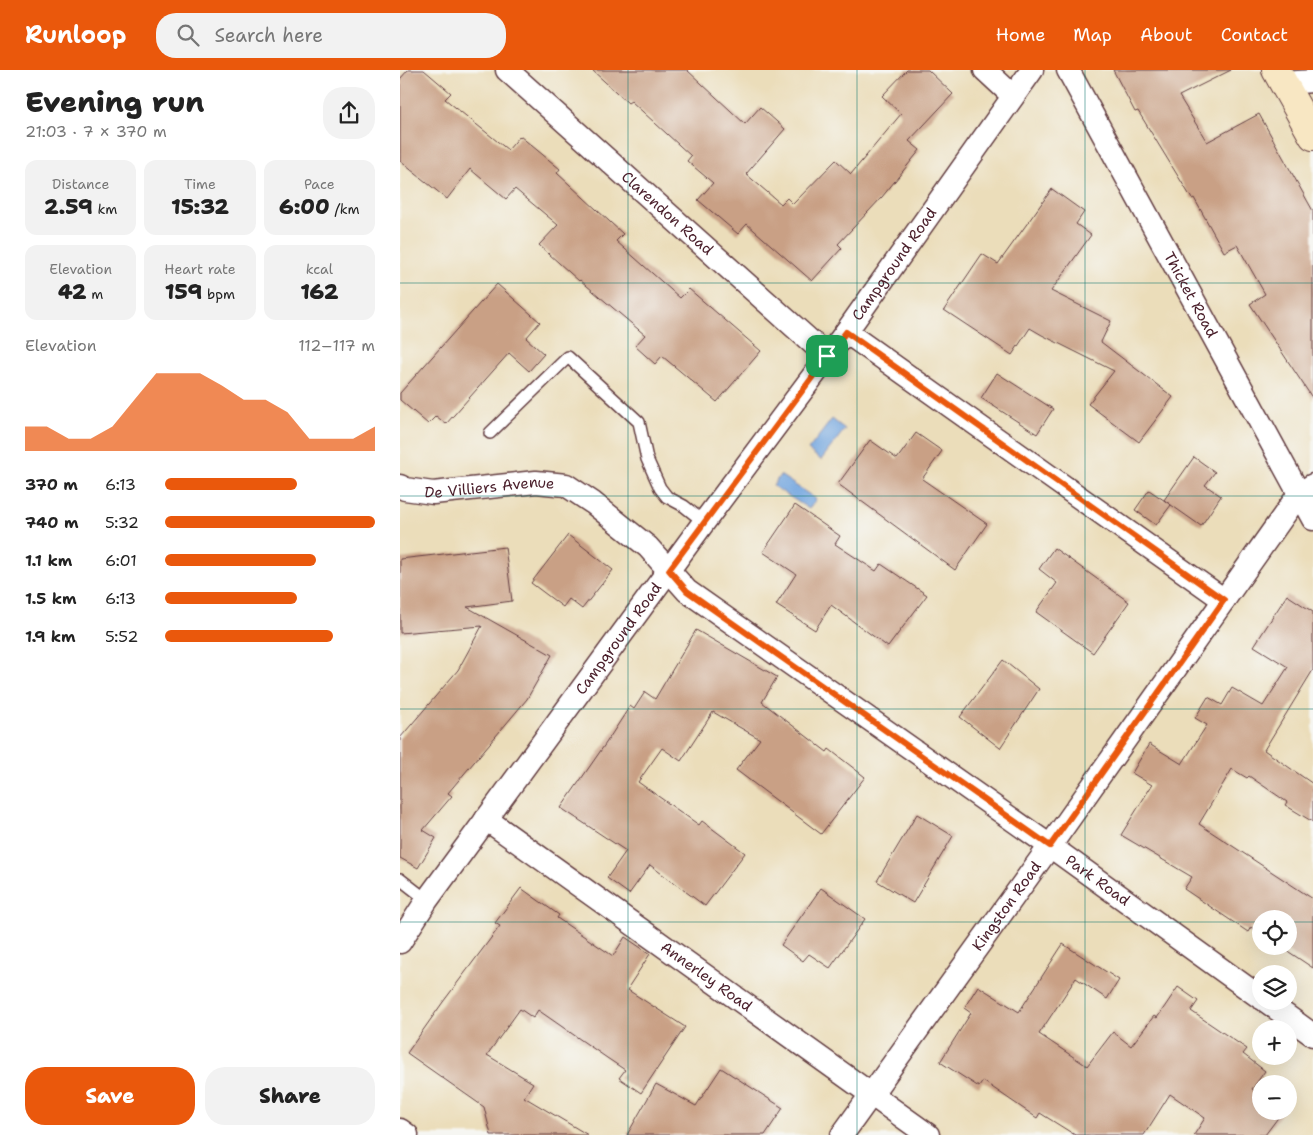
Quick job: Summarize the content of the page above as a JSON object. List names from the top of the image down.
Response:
{
  "streets": {
    "street": [
      "Clarendon Road",
      "Campground Road",
      "Thicket Road",
      "De Villiers Avenue",
      "Park Road",
      "Kingston Road",
      "Annerley Road"
    ]
  },
  "crossings": [
    ["Clarendon Road", "Campground Road"],
    ["Campground Road", "De Villiers Avenue"],
    ["Campground Road", "Park Road"],
    ["Campground Road", "Annerley Road"],
    ["Thicket Road", "Kingston Road"],
    ["De Villiers Avenue", "Park Road"],
    ["Park Road", "Kingston Road"],
    ["Kingston Road", "Annerley Road"]
  ],
  "page": {
    "header": "Runloop",
    "search": "Search here",
    "nav": [
      "Home",
      "Map",
      "About",
      "Contact"
    ],
    "heading": ["Evening run", "21:03 · 7 × 370 m"],
    "stats": [
      ["Distance", "2.59 km"],
      ["Time", "15:32"],
      ["Pace", "6:00 /km"],
      ["Elevation", "42 m"],
      ["Heart rate", "159 bpm"],
      ["kcal", "162"]
    ],
    "chart": ["Elevation", "112–117 m"],
    "list": [
      {
        "name": "370 m",
        "note": "6:13"
      },
      {
        "name": "740 m",
        "note": "5:32"
      },
      {
        "name": "1.1 km",
        "note": "6:01"
      },
      {
        "name": "1.5 km",
        "note": "6:13"
      },
      {
        "name": "1.9 km",
        "note": "5:52"
      }
    ],
    "map_buttons": ["+", "−"],
    "buttons": ["Save", "Share"]
  }
}
